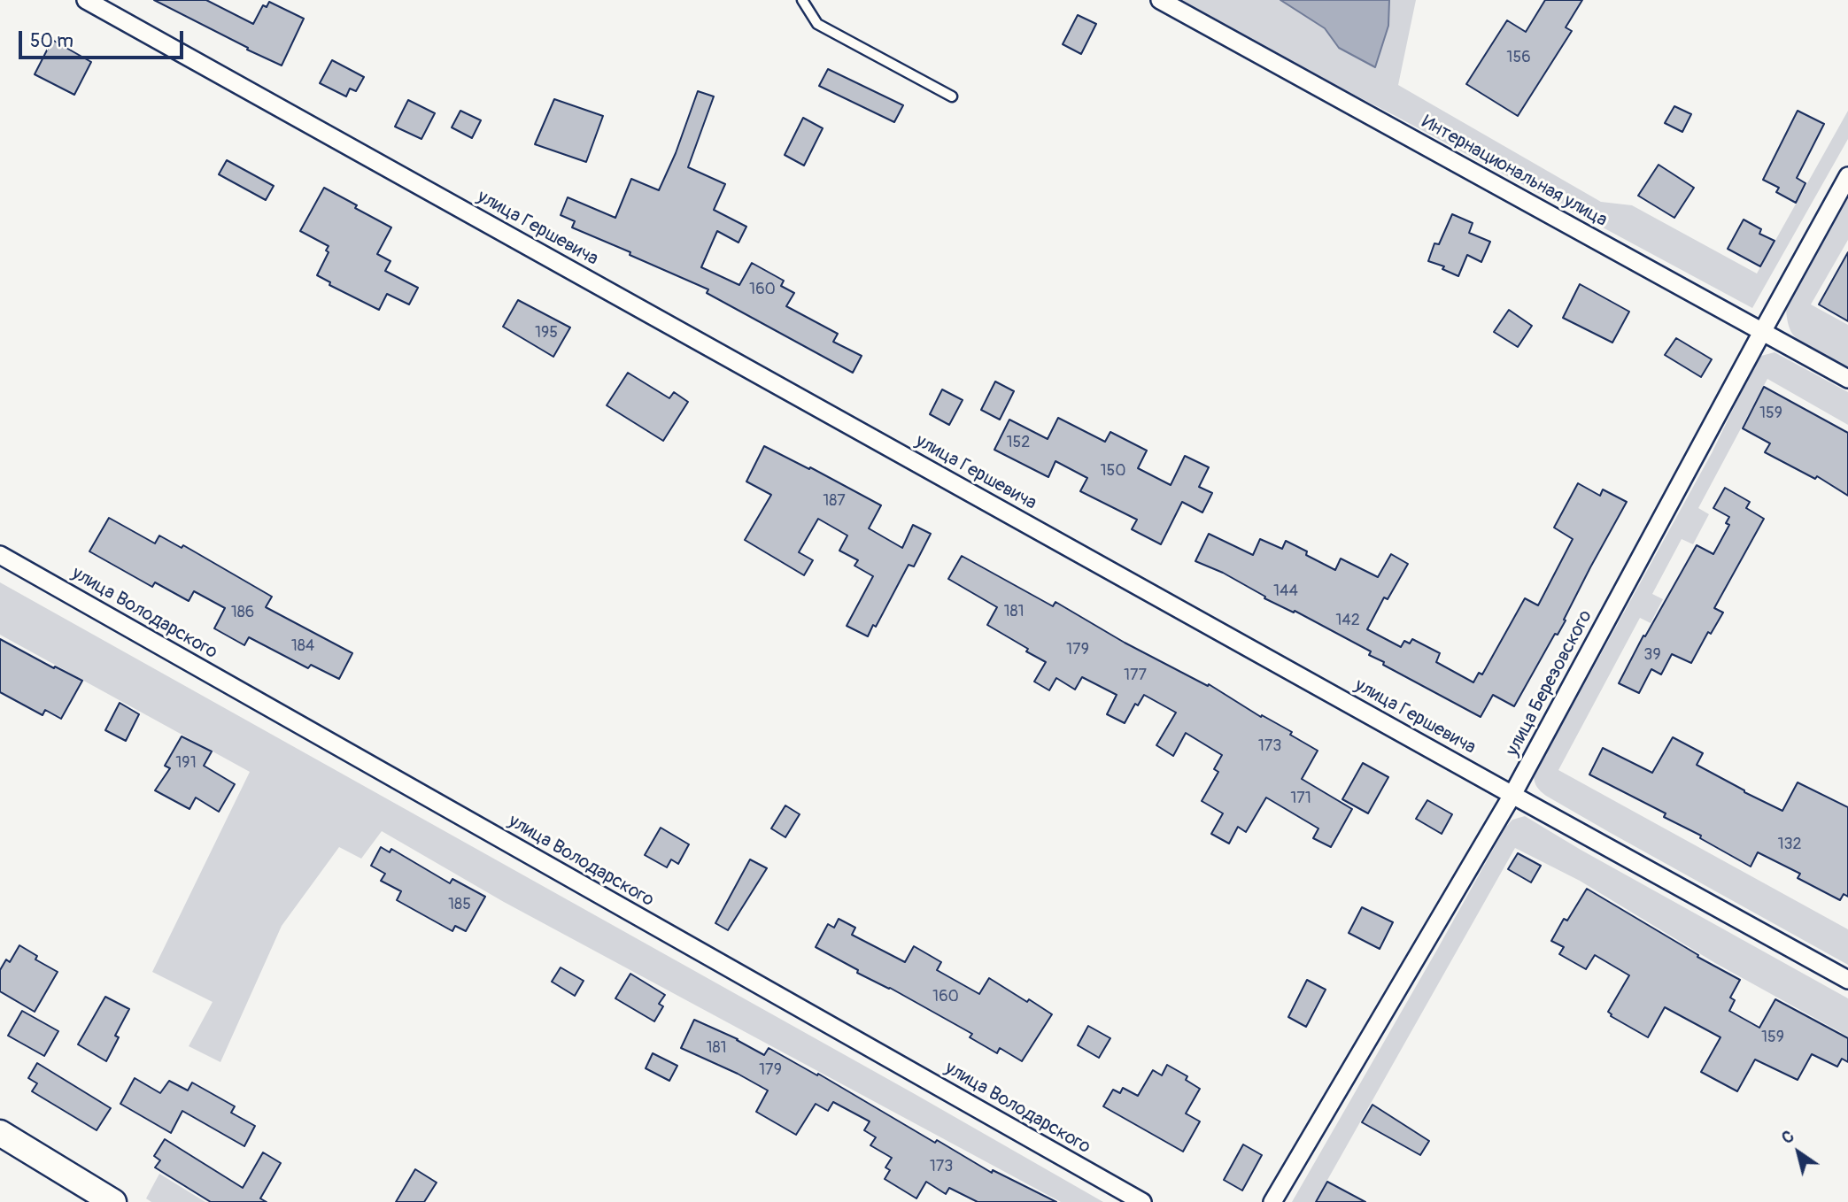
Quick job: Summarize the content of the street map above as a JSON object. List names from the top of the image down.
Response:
{
  "streets": {
    "street": [
      "Интернациональная улица",
      "улица Гершевича",
      "улица Володарского",
      "улица Березовского"
    ]
  },
  "crossings": [
    ["Интернациональная улица", "улица Березовского"],
    ["улица Гершевича", "улица Березовского"]
  ],
  "house_numbers": [
    "156",
    "160",
    "195",
    "159",
    "152",
    "150",
    "187",
    "144",
    "181",
    "186",
    "142",
    "184",
    "179",
    "39",
    "177",
    "173",
    "191",
    "171",
    "132",
    "185",
    "160",
    "159",
    "181",
    "179",
    "173"
  ],
  "scale_bar": "50 m",
  "north": "top left"
}
